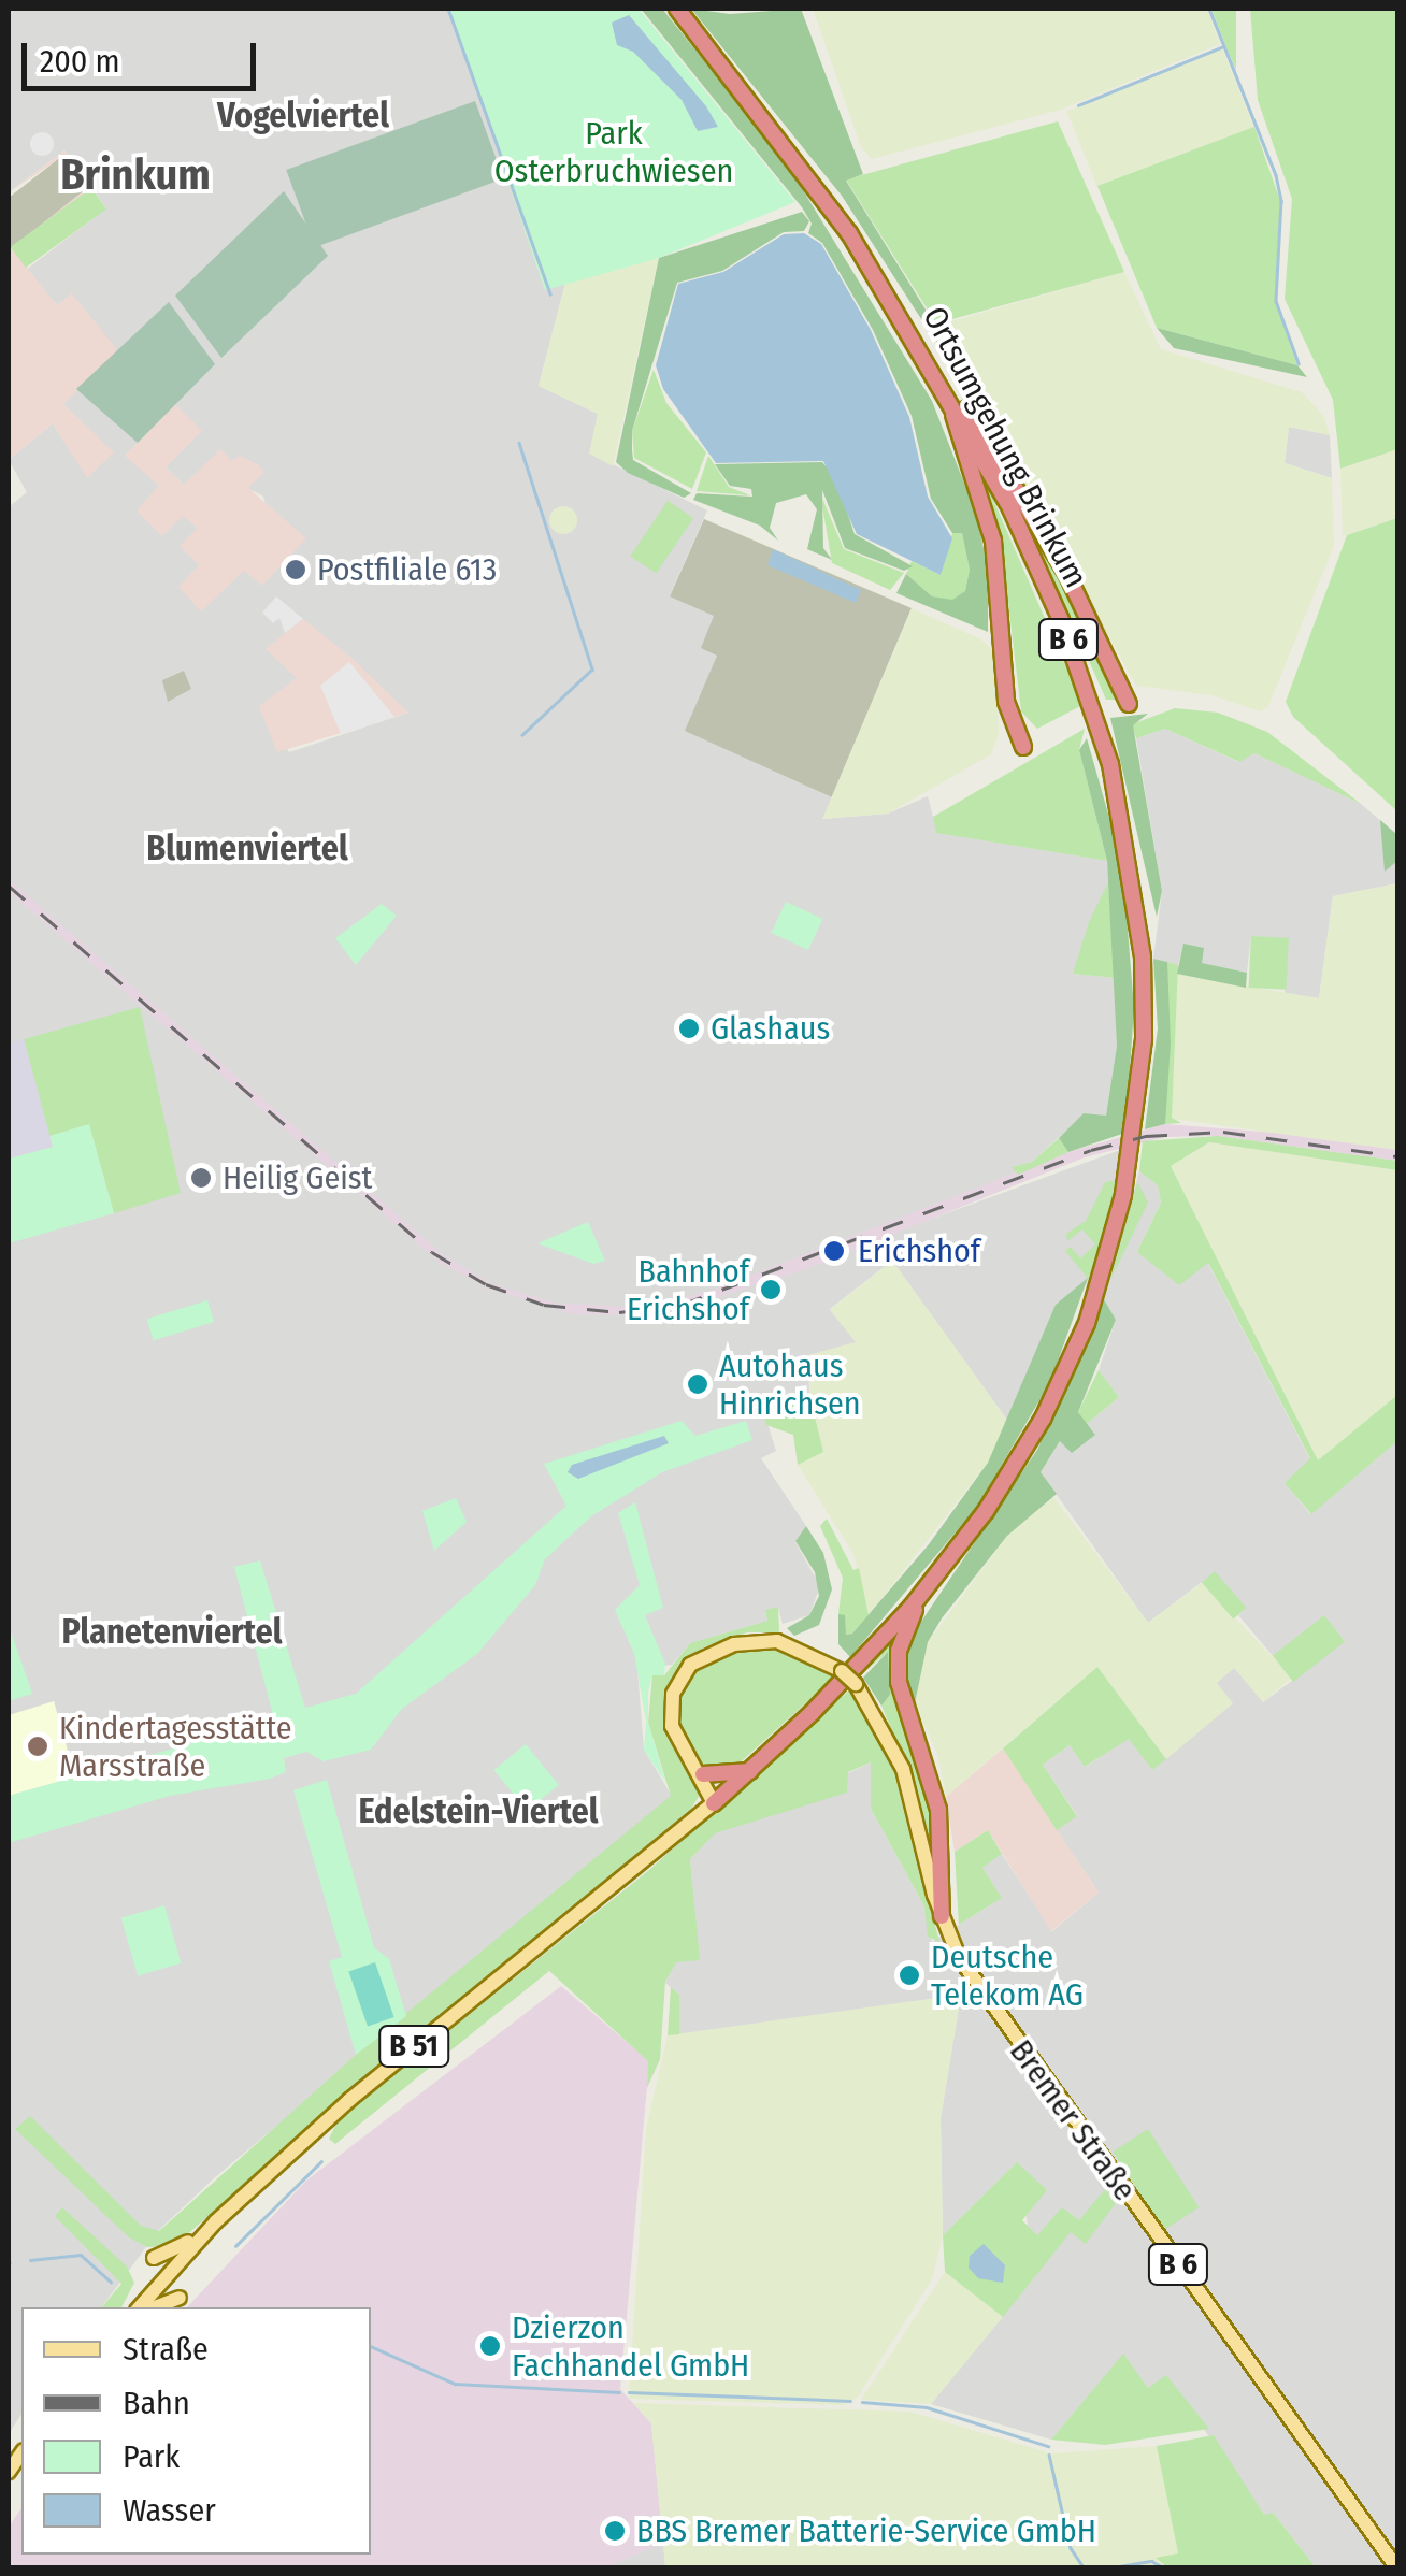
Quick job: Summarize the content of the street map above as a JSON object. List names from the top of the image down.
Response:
{
  "streets": {
    "highway": ["Ortsumgehung Brinkum", "B 6", "B 51"],
    "main road": ["Bremer Straße"]
  },
  "crossings": [
    ["Ortsumgehung Brinkum", "B 6"],
    ["Ortsumgehung Brinkum", "B 51"],
    ["B 6", "B 51"],
    ["B 6", "Bremer Straße"]
  ],
  "districts": [
    "Vogelviertel",
    "Brinkum",
    "Blumenviertel",
    "Planetenviertel",
    "Edelstein-Viertel"
  ],
  "parks": ["Park Osterbruchwiesen"],
  "places": [
    "Postfiliale 613",
    "Glashaus",
    "Heilig Geist",
    "Erichshof",
    "Bahnhof Erichshof",
    "Autohaus Hinrichsen",
    "Kindertagesstätte Marsstraße",
    "Deutsche Telekom AG",
    "Dzierzon Fachhandel GmbH",
    "BBS Bremer Batterie-Service GmbH"
  ],
  "legend": [
    "Straße",
    "Bahn",
    "Park",
    "Wasser"
  ],
  "scale_bar": "200 m"
}
